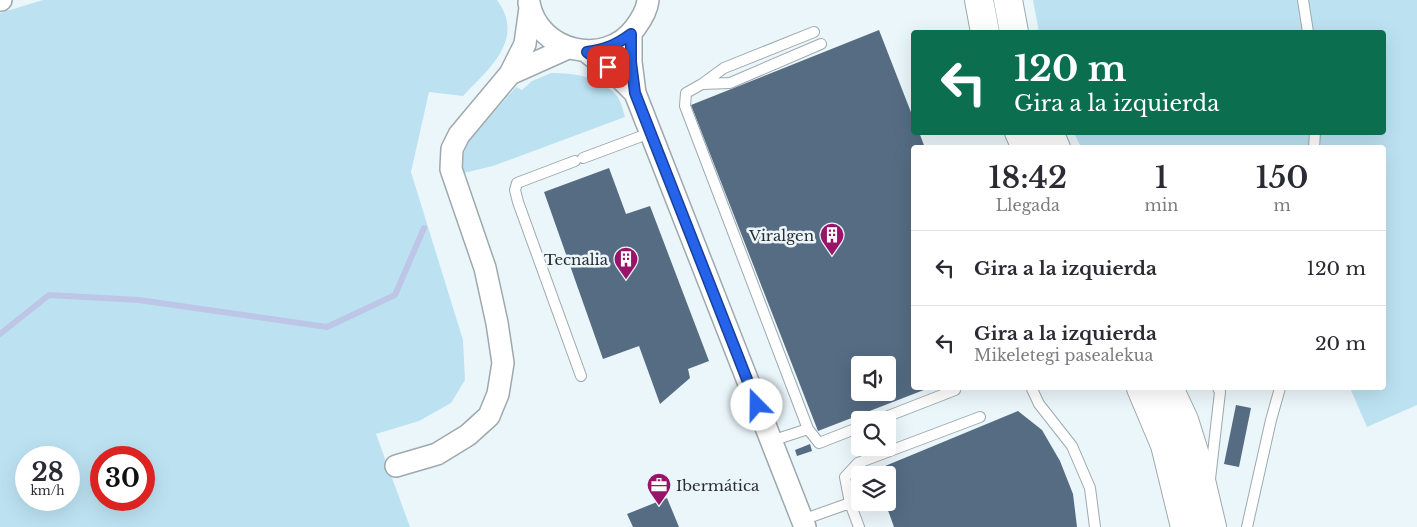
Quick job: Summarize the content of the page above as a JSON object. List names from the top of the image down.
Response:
{
  "places": {
    "building": ["Viralgen", "Tecnalia"],
    "office": ["Ibermática"]
  },
  "page": {
    "turn": ["120 m", "Gira a la izquierda"],
    "eta": [
      "18:42",
      "Llegada",
      "1",
      "min",
      "150",
      "m"
    ],
    "list": [
      {
        "name": "Gira a la izquierda",
        "value": "120 m"
      },
      {
        "name": "Gira a la izquierda",
        "note": "Mikeletegi pasealekua",
        "value": "20 m"
      }
    ],
    "speed": "28 km/h",
    "limit": "30"
  }
}
